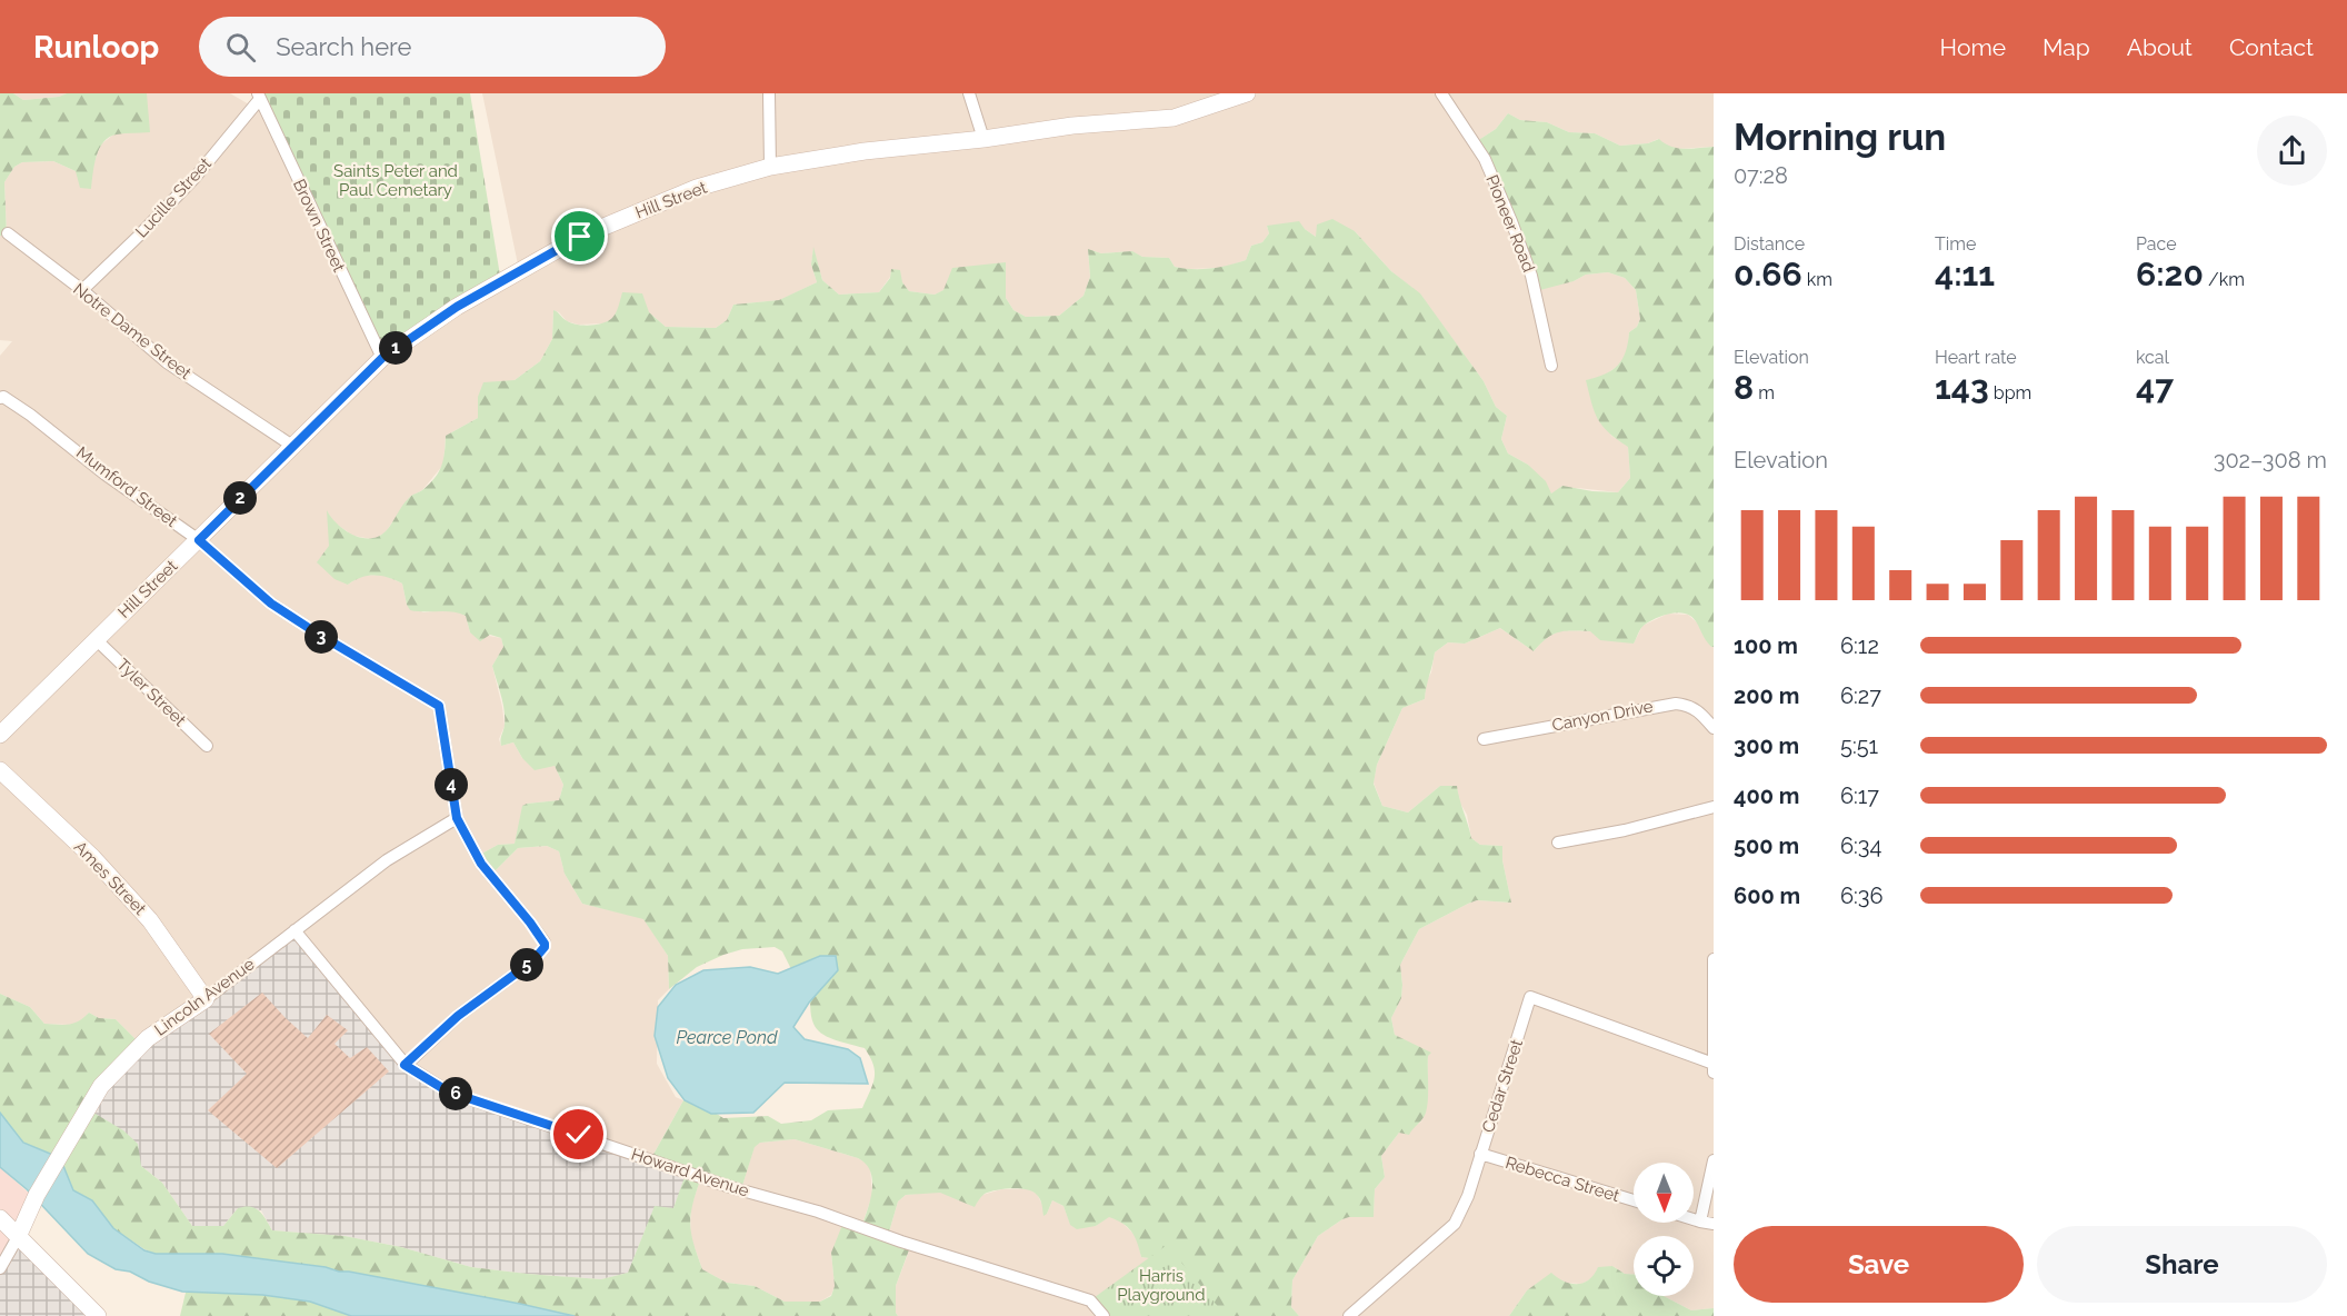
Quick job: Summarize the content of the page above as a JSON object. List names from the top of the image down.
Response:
{
  "streets": {
    "street": [
      "Lucille Street",
      "Hill Street",
      "Pioneer Road",
      "Brown Street",
      "Notre Dame Street",
      "Mumford Street",
      "Tyler Street",
      "Canyon Drive",
      "Ames Street",
      "Lincoln Avenue",
      "Cedar Street",
      "Howard Avenue",
      "Rebecca Street"
    ]
  },
  "crossings": [
    ["Lucille Street", "Brown Street"],
    ["Lucille Street", "Notre Dame Street"],
    ["Hill Street", "Brown Street"],
    ["Hill Street", "Notre Dame Street"],
    ["Hill Street", "Mumford Street"],
    ["Hill Street", "Tyler Street"],
    ["Mumford Street", "Lincoln Avenue"],
    ["Mumford Street", "Howard Avenue"],
    ["Ames Street", "Lincoln Avenue"],
    ["Lincoln Avenue", "Howard Avenue"],
    ["Cedar Street", "Rebecca Street"]
  ],
  "water": ["Pearce Pond"],
  "parks": ["Saints Peter and Paul Cemetary", "Harris Playground"],
  "north": "bottom",
  "page": {
    "header": "Runloop",
    "search": "Search here",
    "nav": [
      "Home",
      "Map",
      "About",
      "Contact"
    ],
    "heading": ["Morning run", "07:28"],
    "stats": [
      ["Distance", "0.66 km"],
      ["Time", "4:11"],
      ["Pace", "6:20 /km"],
      ["Elevation", "8 m"],
      ["Heart rate", "143 bpm"],
      ["kcal", "47"]
    ],
    "pins": [
      "1",
      "2",
      "3",
      "4",
      "5",
      "6"
    ],
    "chart": ["Elevation", "302–308 m"],
    "list": [
      {
        "name": "100 m",
        "note": "6:12"
      },
      {
        "name": "200 m",
        "note": "6:27"
      },
      {
        "name": "300 m",
        "note": "5:51"
      },
      {
        "name": "400 m",
        "note": "6:17"
      },
      {
        "name": "500 m",
        "note": "6:34"
      },
      {
        "name": "600 m",
        "note": "6:36"
      }
    ],
    "buttons": ["Save", "Share"]
  }
}
